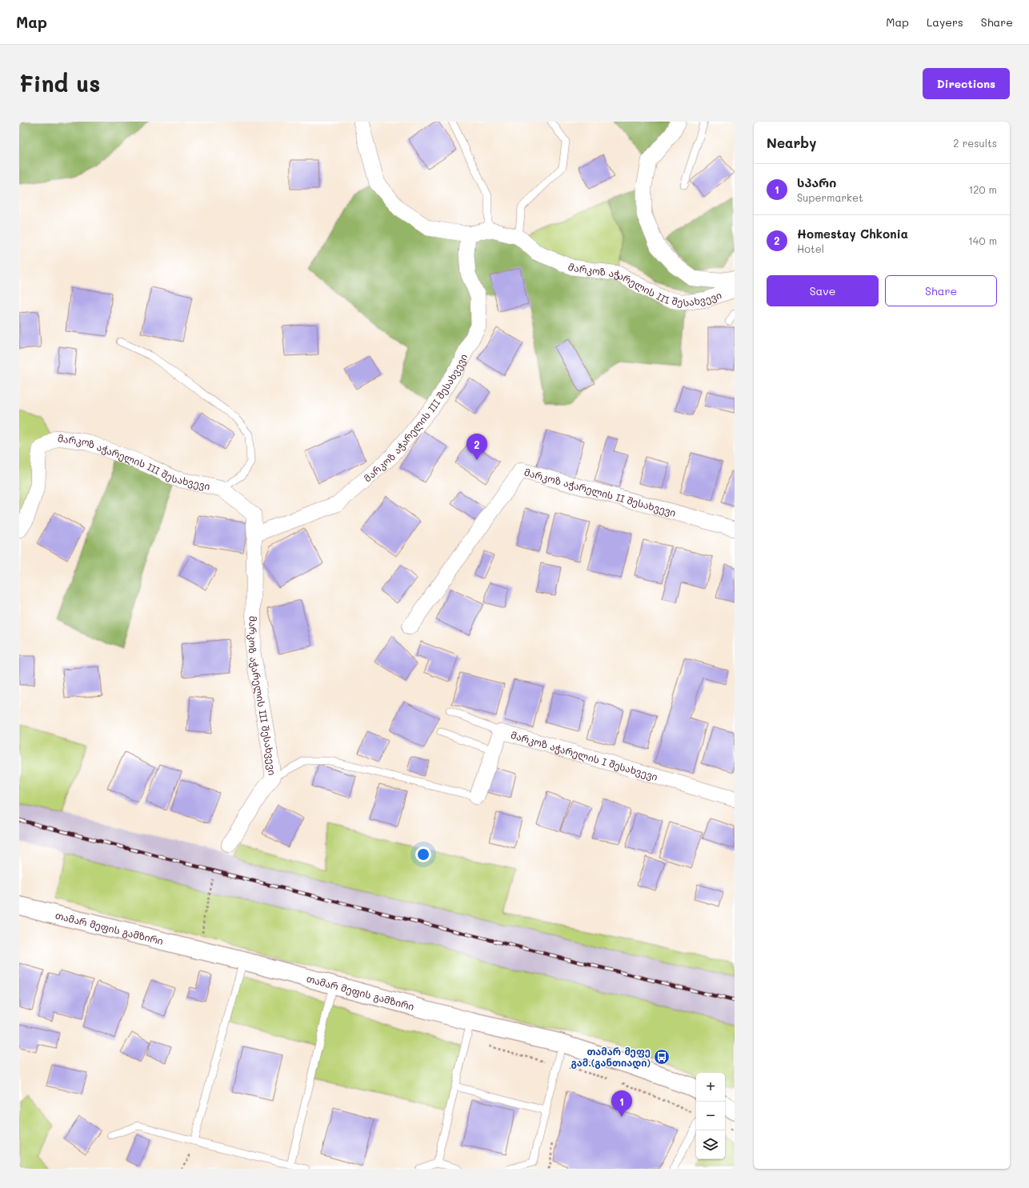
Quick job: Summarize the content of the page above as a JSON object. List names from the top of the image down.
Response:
{
  "streets": {
    "main road": ["თამარ მეფის გამზირი"],
    "street": ["მარკოზ აჭარელის III შესახვევი", "მარკოზ აჭარელის II შესახვევი", "მარკოზ აჭარელის I შესახვევი"]
  },
  "places": {
    "bus stop": ["თამარ მეფე გამ.(განთიადი)"]
  },
  "page": {
    "header": "Map",
    "nav": ["Map", "Layers", "Share"],
    "buttons": [
      "Directions",
      ["Save", "Share"]
    ],
    "title": "Find us",
    "heading": ["Nearby", "2 results"],
    "list": [
      {
        "mark": "1",
        "name": "სპარი",
        "note": "Supermarket",
        "value": "120 m"
      },
      {
        "mark": "2",
        "name": "Homestay Chkonia",
        "note": "Hotel",
        "value": "140 m"
      }
    ],
    "pins": ["2", "1"],
    "map_buttons": ["+", "−"]
  }
}
